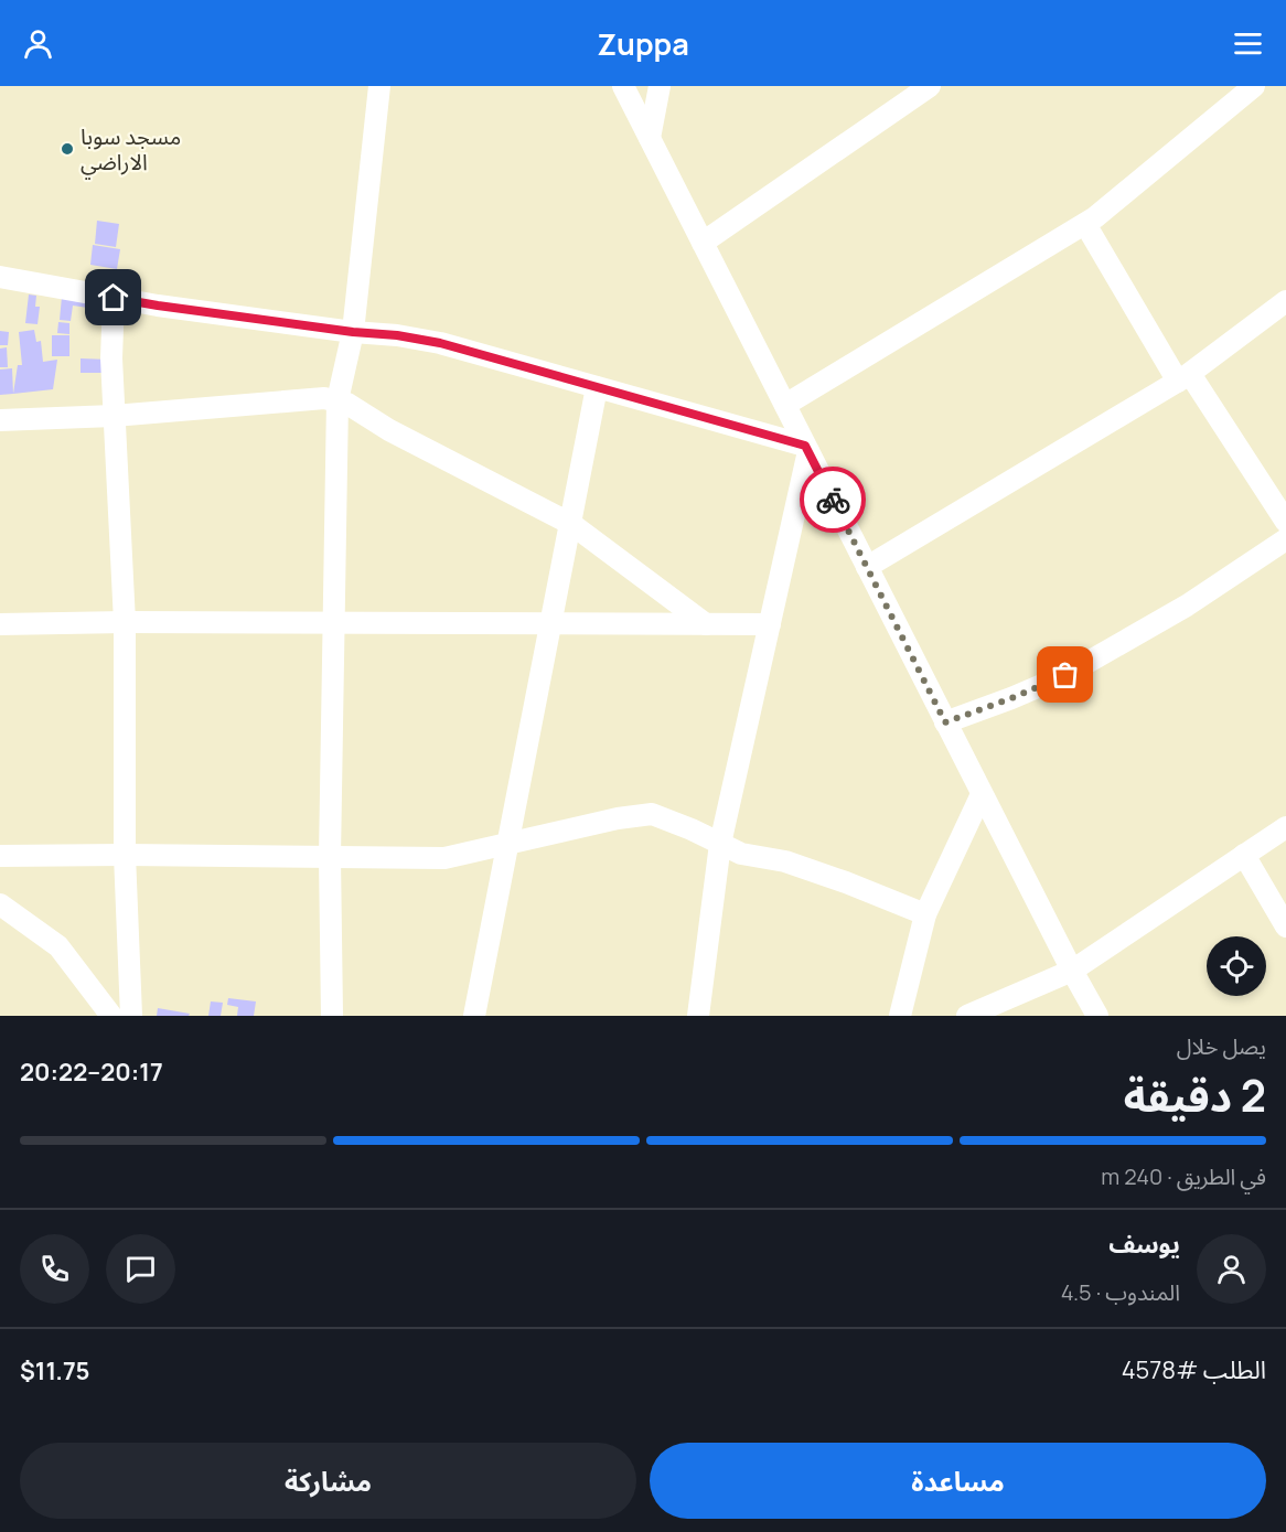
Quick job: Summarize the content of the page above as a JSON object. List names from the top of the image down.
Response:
{
  "places": ["مسجد سوبا الاراضي"],
  "page": {
    "header": "Zuppa",
    "heading": ["2 دقيقة", "يصل خلال", "20:17–20:22"],
    "panel": [
      "يوسف",
      "المندوب · 4.5",
      "الطلب #4578",
      "$11.75"
    ],
    "bar": "في الطريق · 240 m",
    "buttons": ["مساعدة", "مشاركة"]
  }
}
